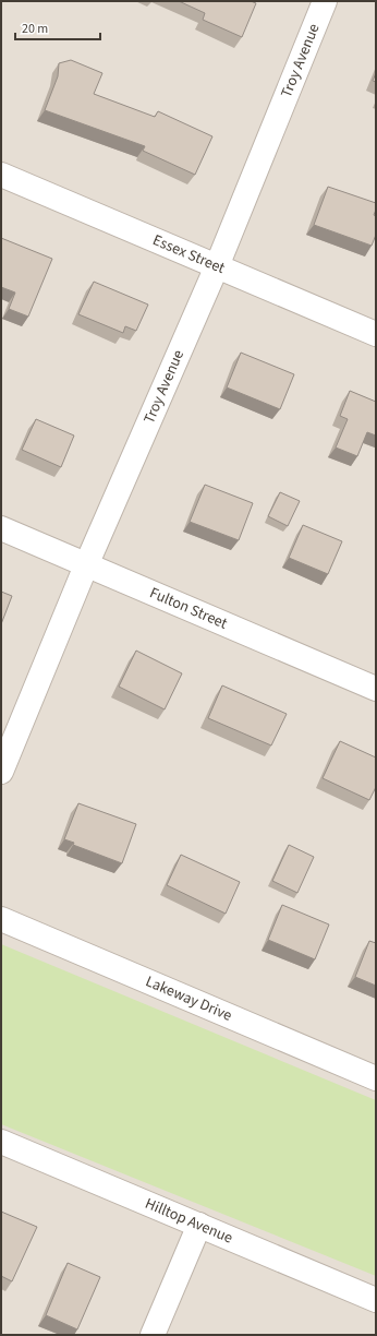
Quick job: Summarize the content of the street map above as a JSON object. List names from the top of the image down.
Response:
{
  "streets": {
    "street": [
      "Troy Avenue",
      "Essex Street",
      "Fulton Street",
      "Lakeway Drive",
      "Hilltop Avenue"
    ]
  },
  "crossings": [
    ["Troy Avenue", "Essex Street"],
    ["Troy Avenue", "Fulton Street"]
  ],
  "scale_bar": "20 m"
}
